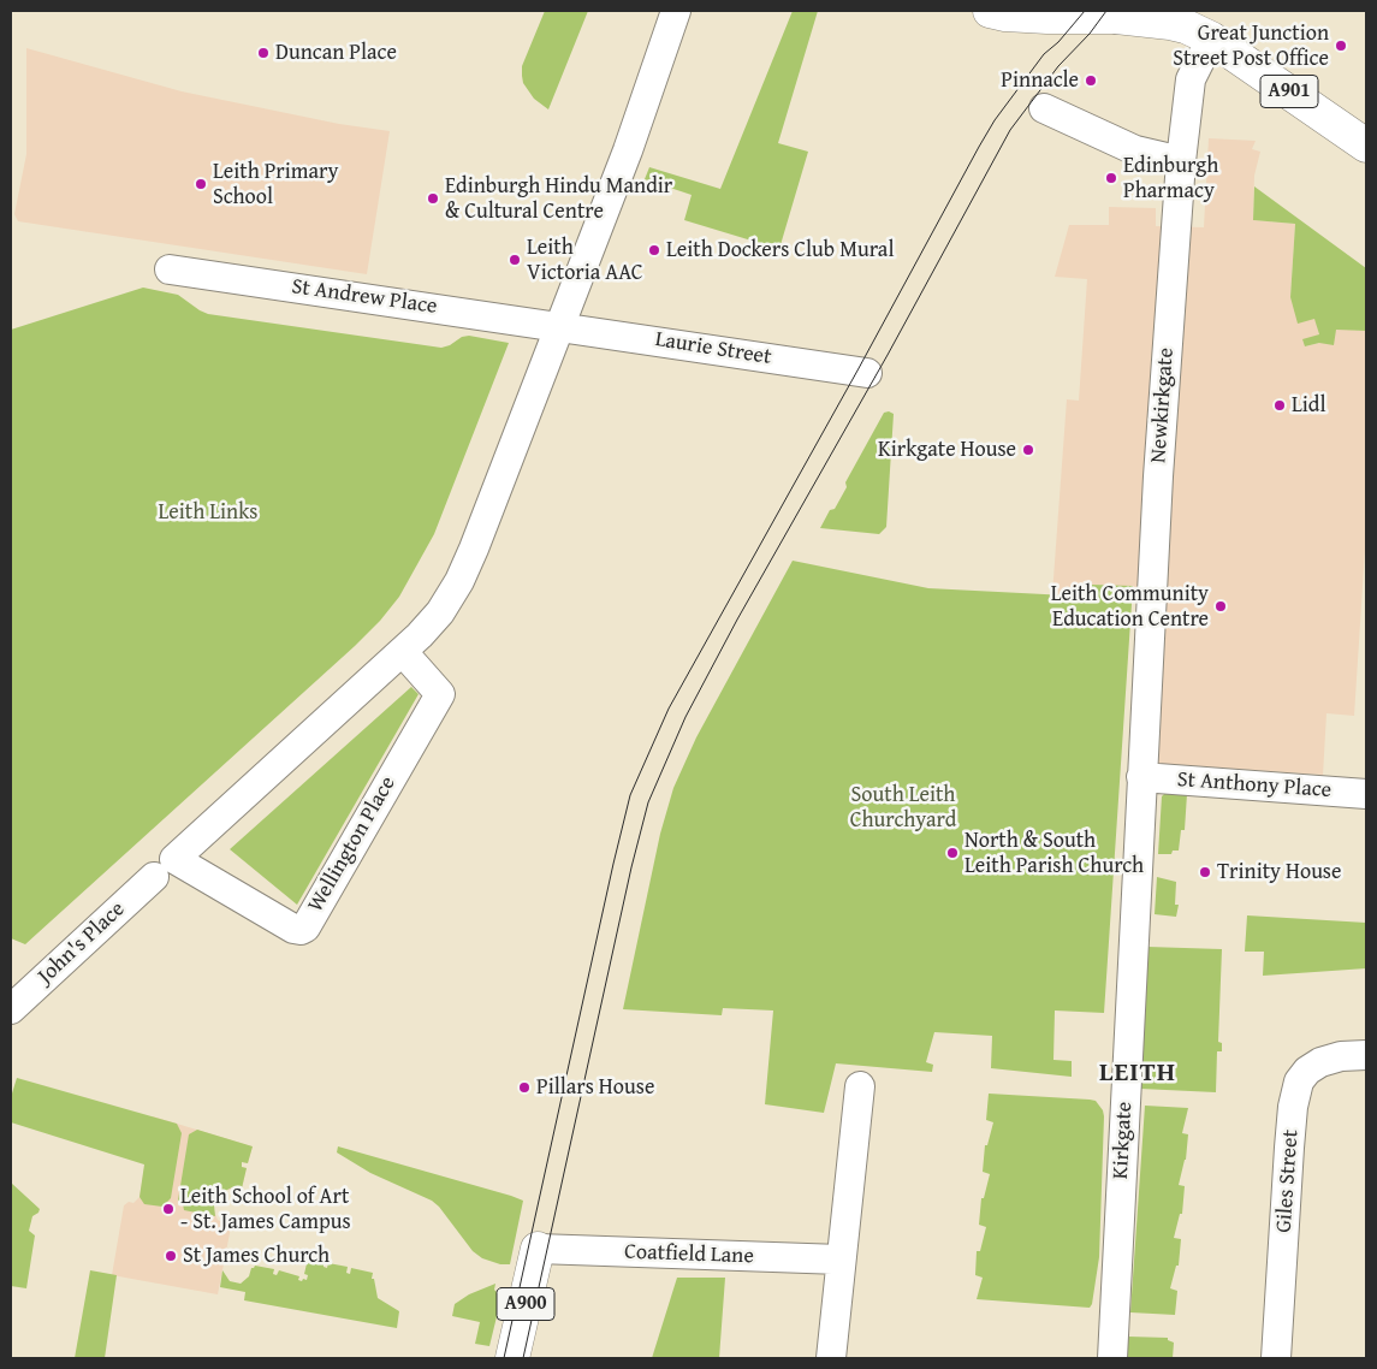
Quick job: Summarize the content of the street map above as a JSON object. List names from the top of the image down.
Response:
{
  "streets": {
    "main road": ["A901", "A900"],
    "street": [
      "St Andrew Place",
      "Laurie Street",
      "Newkirkgate",
      "St Anthony Place",
      "Wellington Place",
      "John's Place",
      "Kirkgate",
      "Giles Street",
      "Coatfield Lane"
    ]
  },
  "crossings": [
    ["A901", "Newkirkgate"],
    ["St Andrew Place", "Laurie Street"],
    ["St Andrew Place", "Wellington Place"],
    ["Laurie Street", "Wellington Place"],
    ["Newkirkgate", "St Anthony Place"],
    ["Newkirkgate", "Kirkgate"],
    ["St Anthony Place", "Kirkgate"],
    ["Coatfield Lane", "A900"]
  ],
  "districts": ["LEITH"],
  "parks": ["Leith Links", "South Leith Churchyard"],
  "places": [
    "Great Junction Street Post Office",
    "Duncan Place",
    "Pinnacle",
    "Edinburgh Pharmacy",
    "Leith Primary School",
    "Edinburgh Hindu Mandir & Cultural Centre",
    "Leith Dockers Club Mural",
    "Leith Victoria AAC",
    "Lidl",
    "Kirkgate House",
    "Leith Community Education Centre",
    "North & South Leith Parish Church",
    "Trinity House",
    "Pillars House",
    "Leith School of Art - St. James Campus",
    "St James Church"
  ]
}
